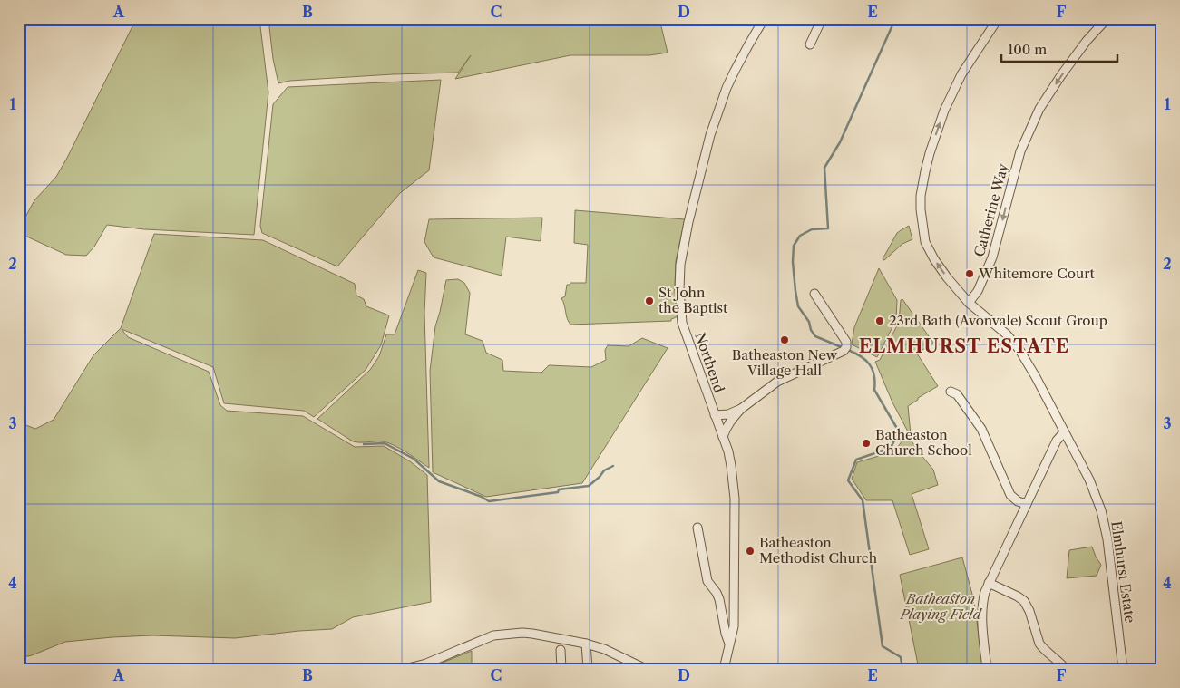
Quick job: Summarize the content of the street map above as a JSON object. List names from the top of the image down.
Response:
{
  "streets": {
    "street": ["Catherine Way", "Northend", "Elmhurst Estate"]
  },
  "crossings": [
    ["Catherine Way", "Elmhurst Estate"]
  ],
  "one_way": ["Catherine Way"],
  "districts": ["ELMHURST ESTATE"],
  "parks": ["Batheaston Playing Field"],
  "places": [
    "Whitemore Court",
    "St John the Baptist",
    "23rd Bath (Avonvale) Scout Group",
    "Batheaston New Village Hall",
    "Batheaston Church School",
    "Batheaston Methodist Church"
  ],
  "scale_bar": "100 m",
  "grid": {
    "columns": [
      "A",
      "B",
      "C",
      "D",
      "E",
      "F"
    ],
    "rows": [
      "1",
      "2",
      "3",
      "4"
    ]
  }
}
